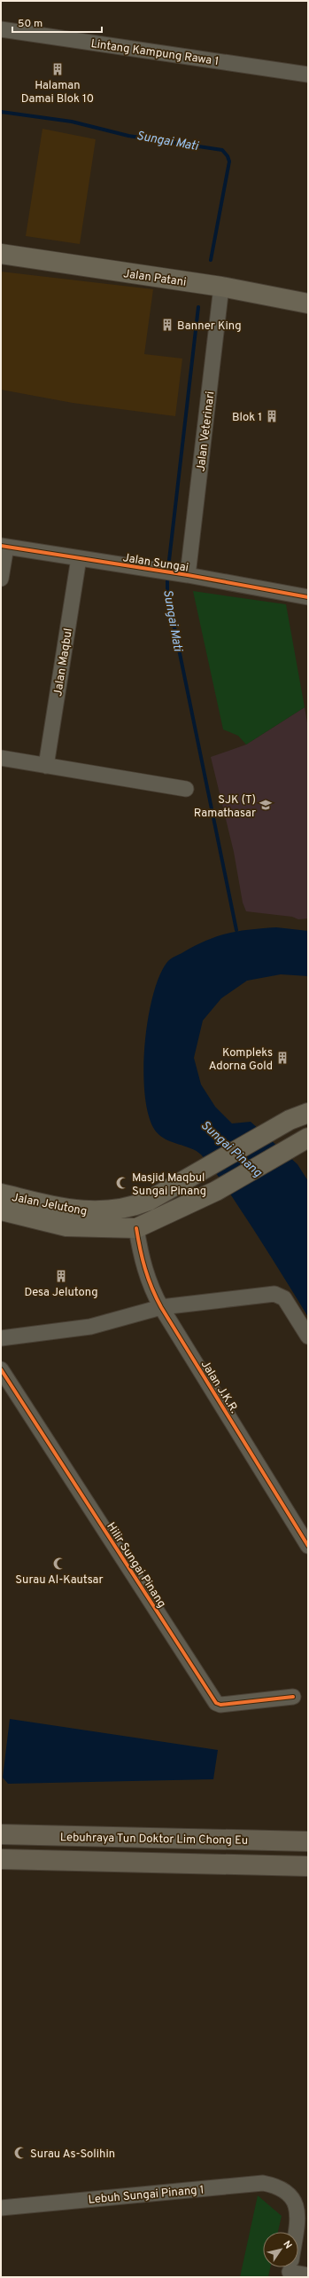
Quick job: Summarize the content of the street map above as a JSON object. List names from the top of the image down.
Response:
{
  "streets": {
    "highway": ["Lebuhraya Tun Doktor Lim Chong Eu"],
    "main road": ["Jalan Patani", "Jalan Jelutong"],
    "street": [
      "Lintang Kampung Rawa 1",
      "Jalan Veterinari",
      "Jalan Sungai",
      "Jalan Maqbul",
      "Jalan J.K.R.",
      "Hilir Sungai Pinang",
      "Lebuh Sungai Pinang 1"
    ]
  },
  "crossings": [
    ["Jalan Patani", "Jalan Veterinari"],
    ["Jalan Veterinari", "Jalan Sungai"],
    ["Jalan Sungai", "Jalan Maqbul"],
    ["Jalan Jelutong", "Jalan J.K.R."]
  ],
  "water": ["Sungai Mati", "Sungai Pinang"],
  "places": {
    "building": [
      "Halaman Damai Blok 10",
      "Banner King",
      "Blok 1",
      "Kompleks Adorna Gold",
      "Desa Jelutong"
    ],
    "school or university": ["SJK (T) Ramathasar"],
    "mosque": ["Masjid Maqbul Sungai Pinang", "Surau Al-Kautsar", "Surau As-Solihin"]
  },
  "scale_bar": "50 m",
  "north": "top right"
}
